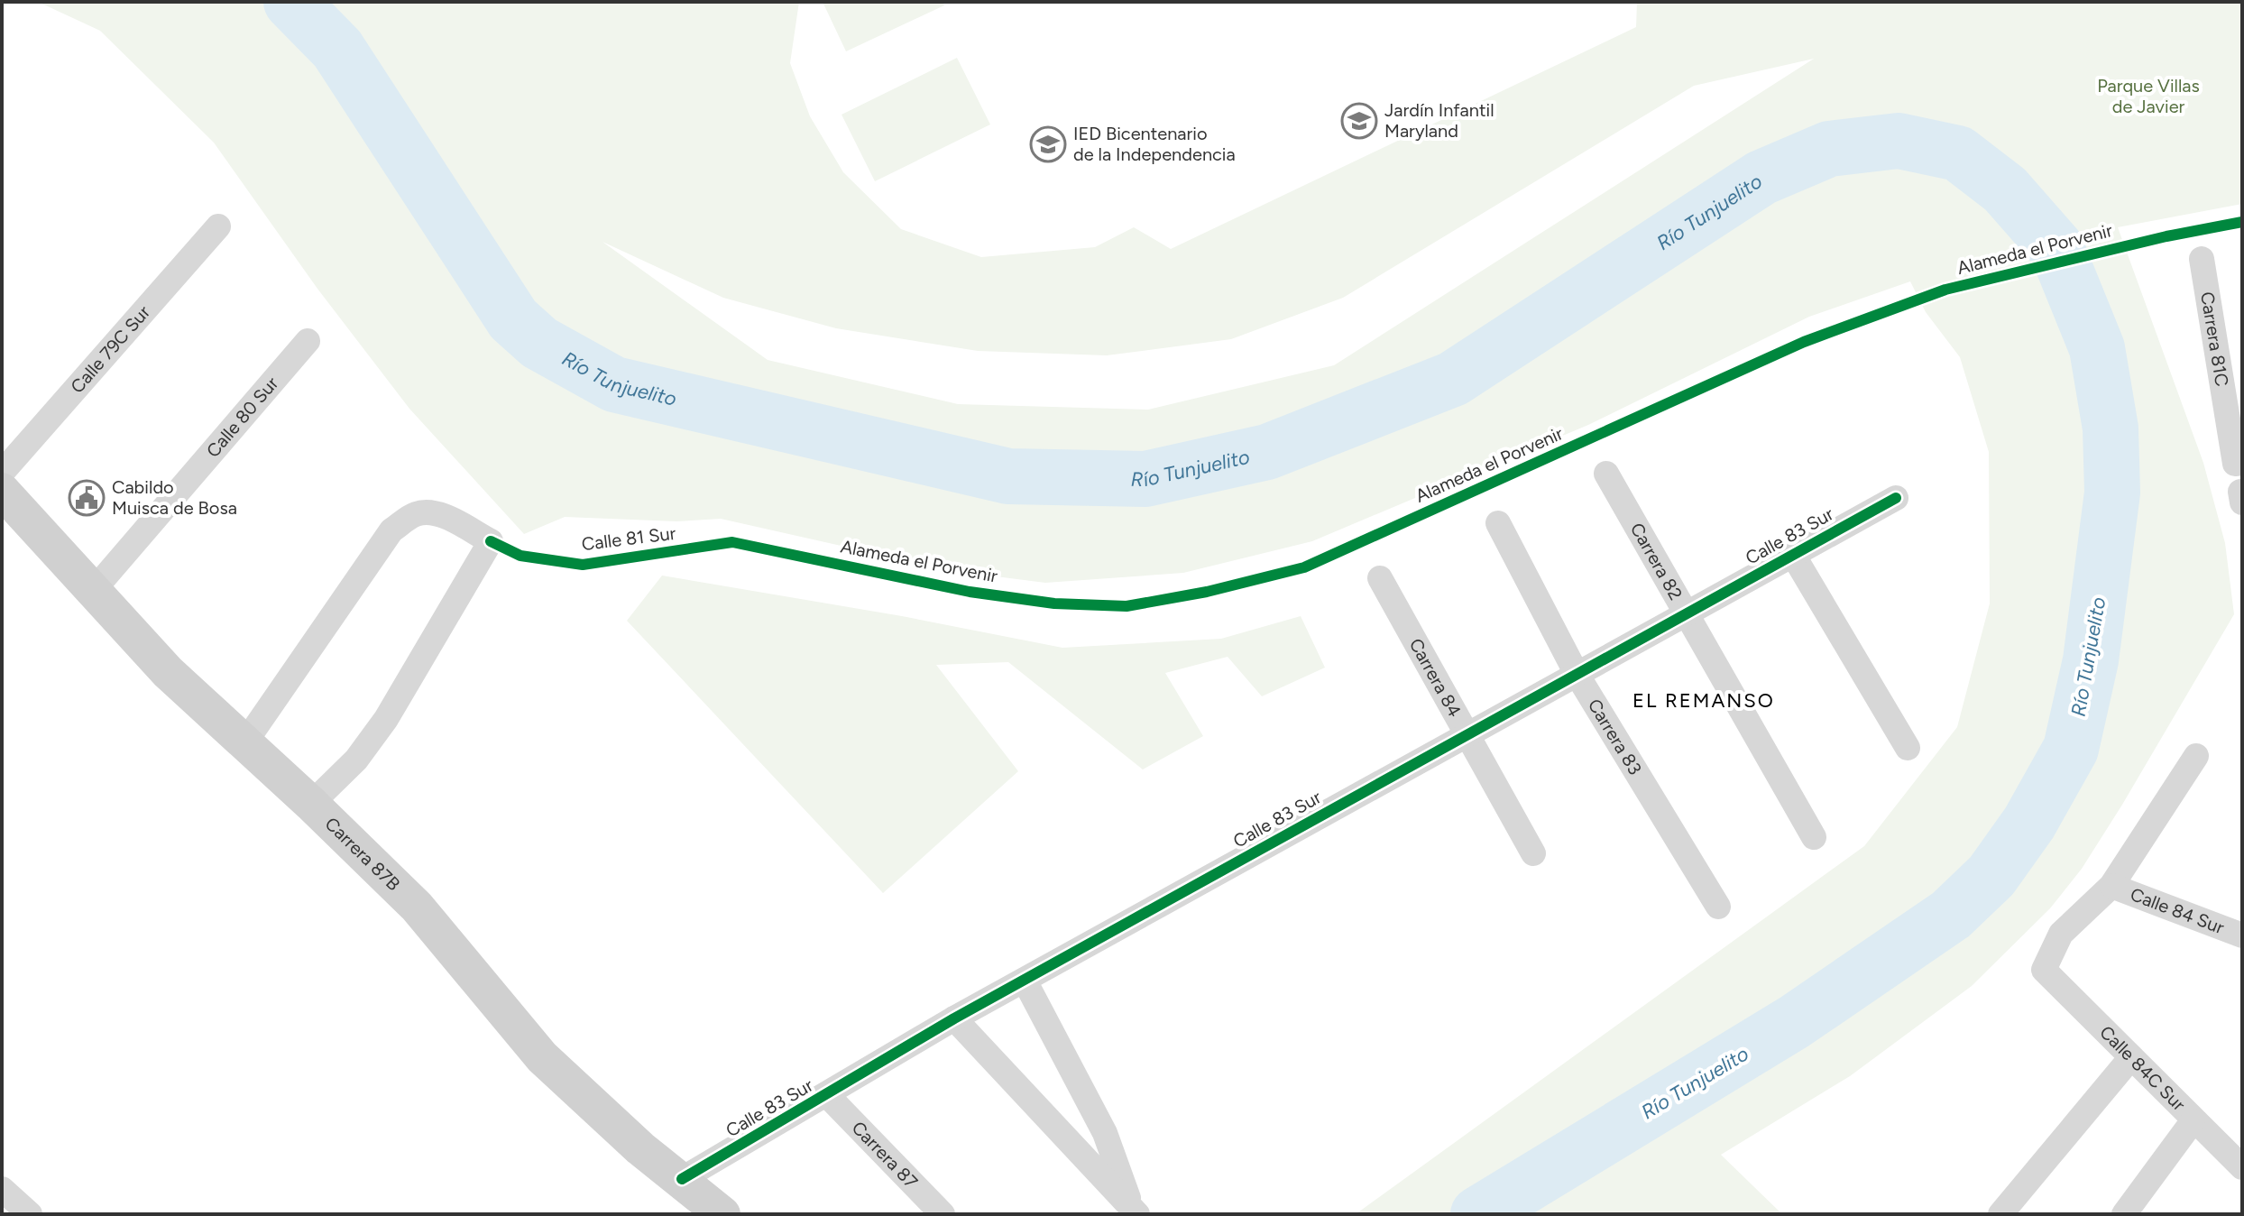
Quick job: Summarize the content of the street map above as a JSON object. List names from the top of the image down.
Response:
{
  "streets": {
    "street": [
      "Carrera 81C",
      "Calle 79C Sur",
      "Calle 80 Sur",
      "Calle 83 Sur",
      "Carrera 82",
      "Carrera 84",
      "Carrera 83",
      "Carrera 87B",
      "Calle 84 Sur",
      "Calle 84C Sur",
      "Carrera 87"
    ],
    "cycle path": ["Alameda el Porvenir"]
  },
  "crossings": [
    ["Calle 80 Sur", "Carrera 87B"],
    ["Calle 83 Sur", "Carrera 82"],
    ["Calle 83 Sur", "Carrera 84"],
    ["Calle 83 Sur", "Carrera 83"],
    ["Calle 83 Sur", "Carrera 87B"],
    ["Calle 83 Sur", "Carrera 87"],
    ["Calle 84 Sur", "Calle 84C Sur"]
  ],
  "districts": ["EL REMANSO"],
  "water": ["Río Tunjuelito"],
  "parks": ["Parque Villas de Javier"],
  "places": {
    "school or university": ["Jardín Infantil Maryland", "IED Bicentenario de la Independencia"],
    "public building": ["Cabildo Muisca de Bosa"]
  }
}
